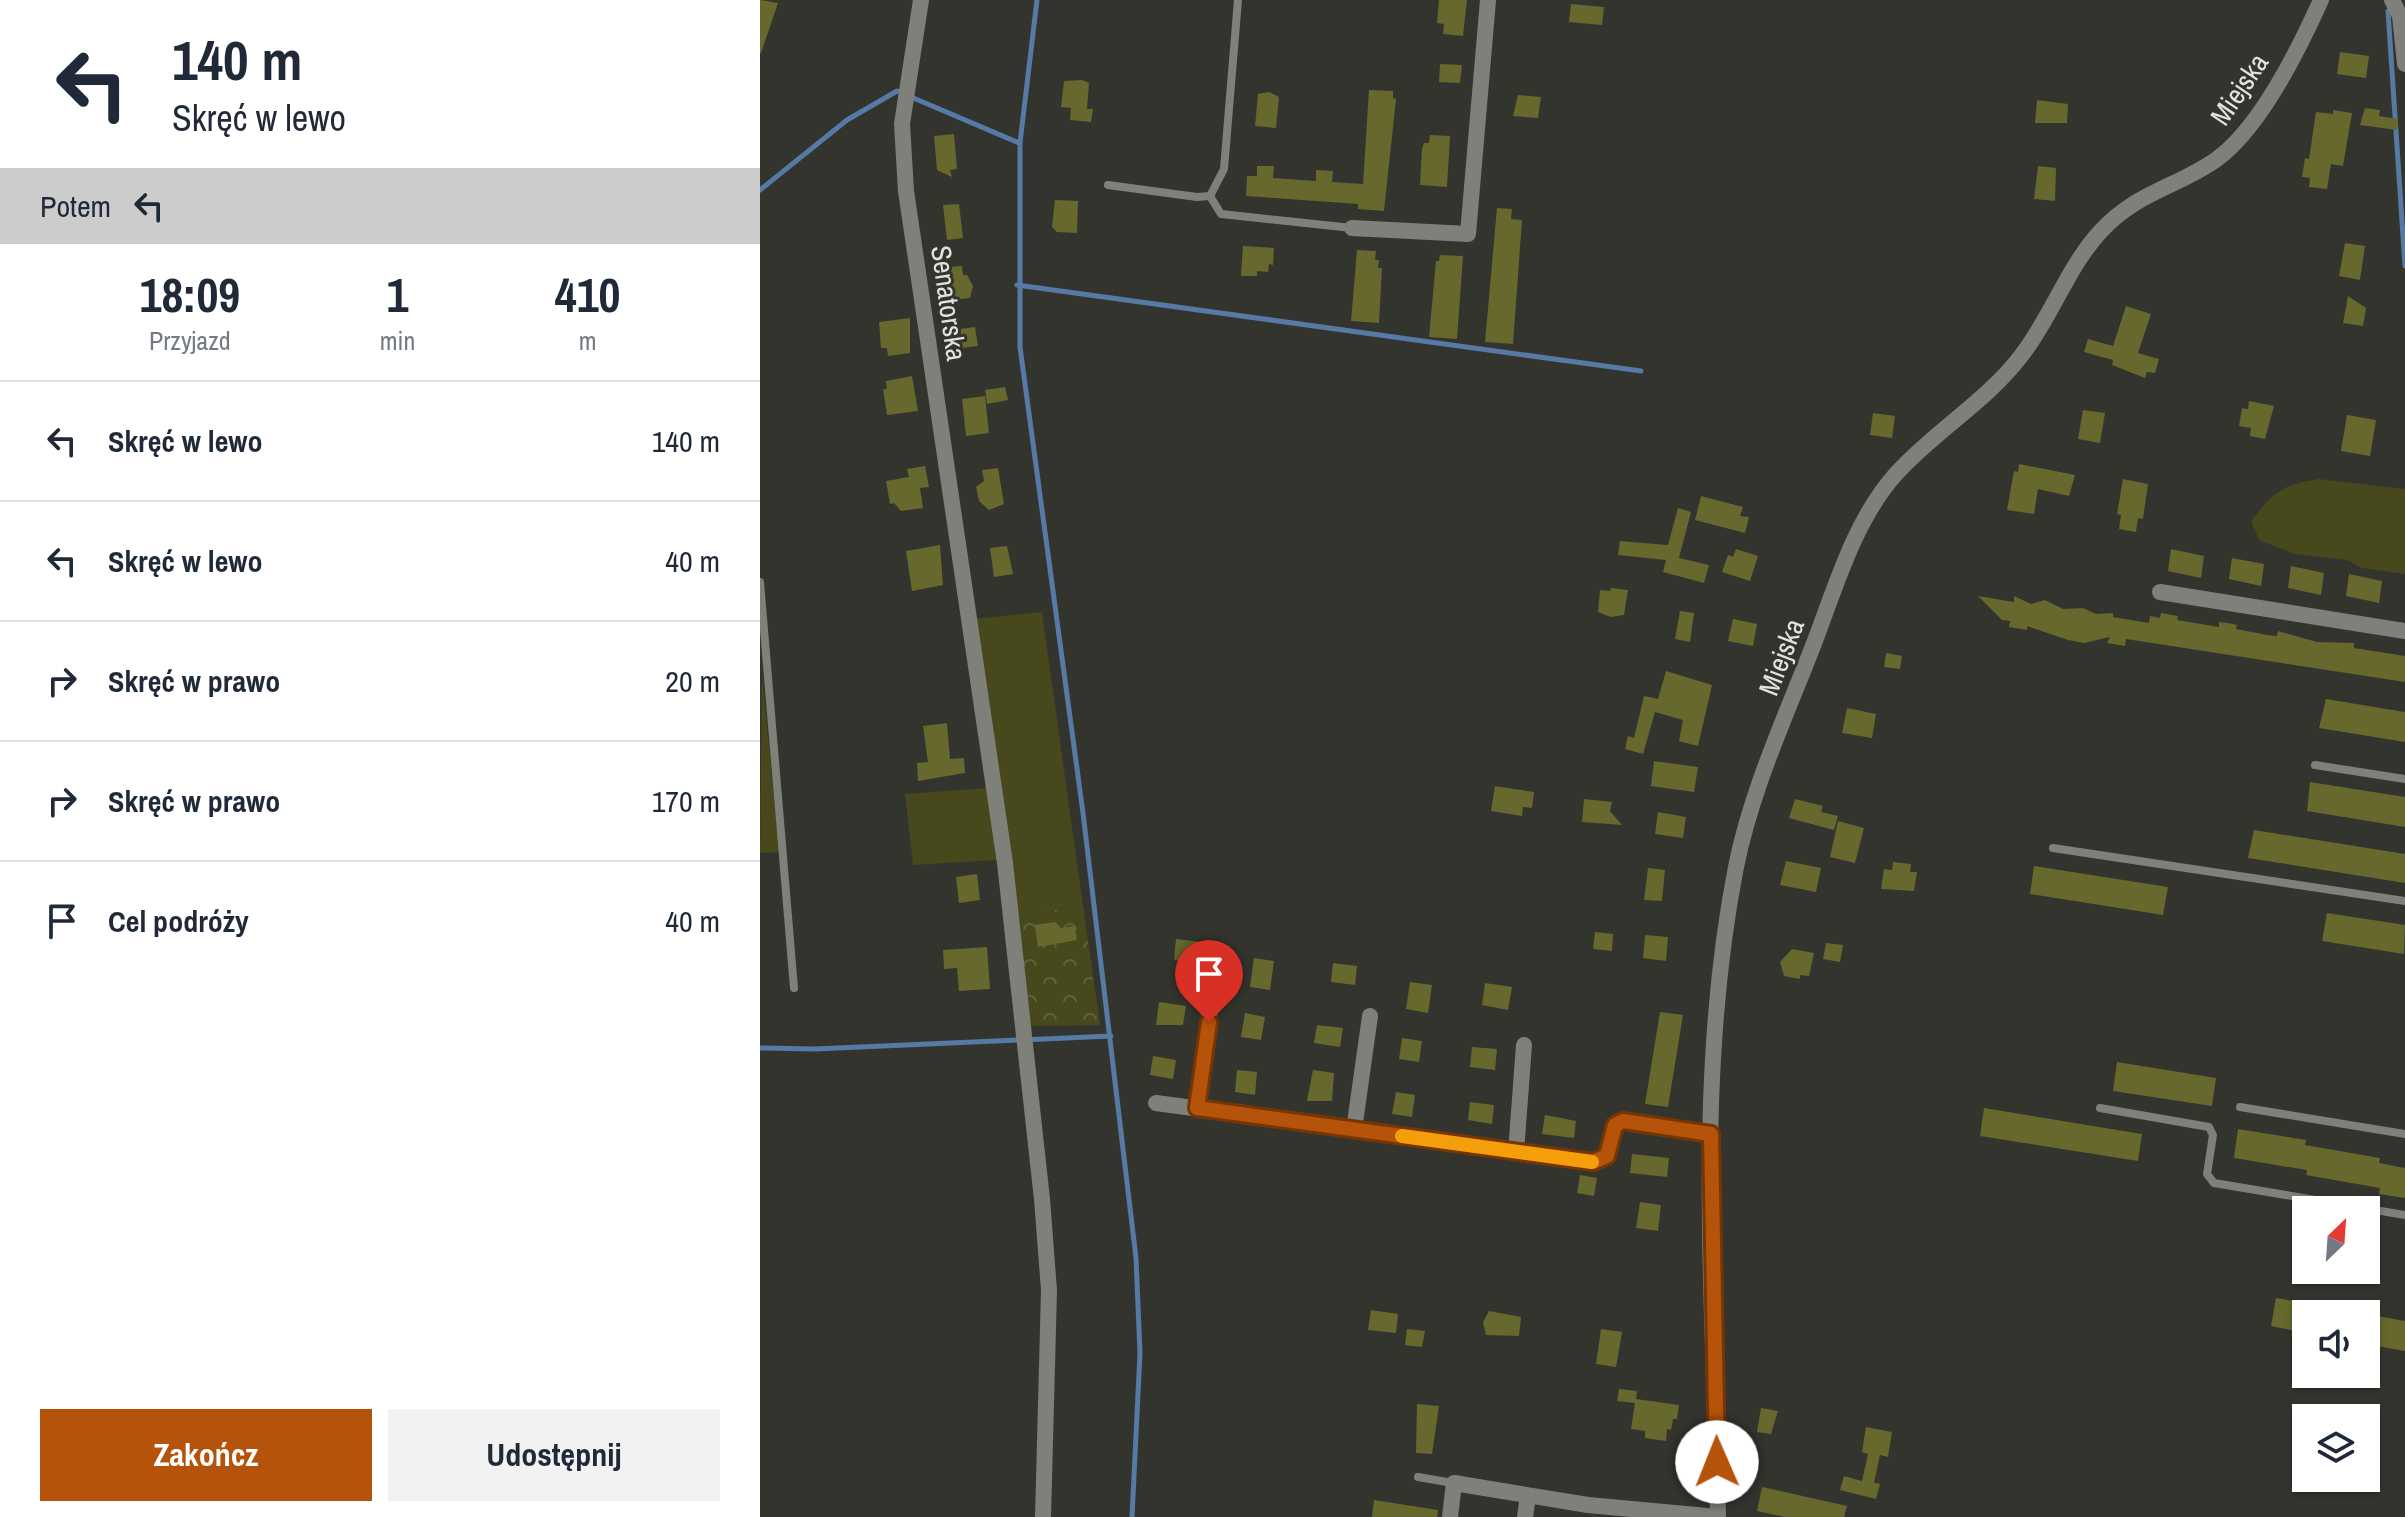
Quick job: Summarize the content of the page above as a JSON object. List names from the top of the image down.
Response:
{
  "streets": {
    "street": ["Miejska", "Senatorska"]
  },
  "north": "top right",
  "page": {
    "turn": ["140 m", "Skręć w lewo"],
    "then": "Potem",
    "eta": [
      "18:09",
      "Przyjazd",
      "1",
      "min",
      "410",
      "m"
    ],
    "list": [
      {
        "name": "Skręć w lewo",
        "value": "140 m"
      },
      {
        "name": "Skręć w lewo",
        "value": "40 m"
      },
      {
        "name": "Skręć w prawo",
        "value": "20 m"
      },
      {
        "name": "Skręć w prawo",
        "value": "170 m"
      },
      {
        "name": "Cel podróży",
        "value": "40 m"
      }
    ],
    "buttons": ["Zakończ", "Udostępnij"]
  }
}
